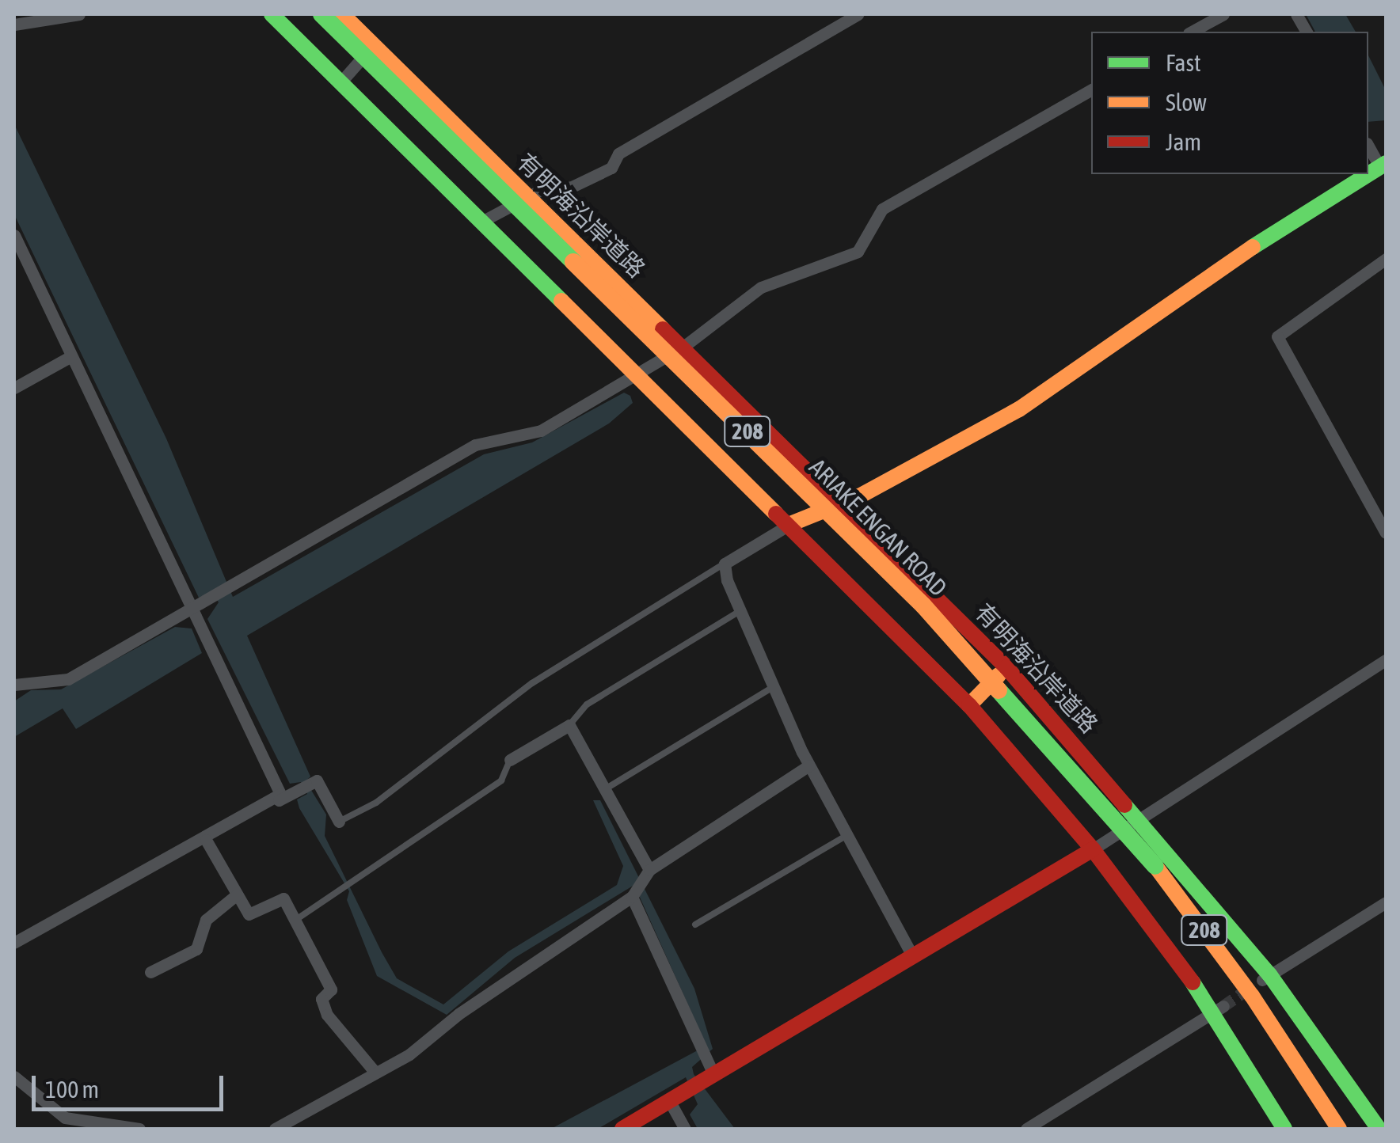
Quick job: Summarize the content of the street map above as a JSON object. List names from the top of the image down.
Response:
{
  "streets": {
    "main road": ["有明海沿岸道路", "208", "ARIAKE ENGAN ROAD"]
  },
  "crossings": [
    ["有明海沿岸道路", "ARIAKE ENGAN ROAD"]
  ],
  "legend": ["Fast", "Slow", "Jam"],
  "scale_bar": "100 m"
}
